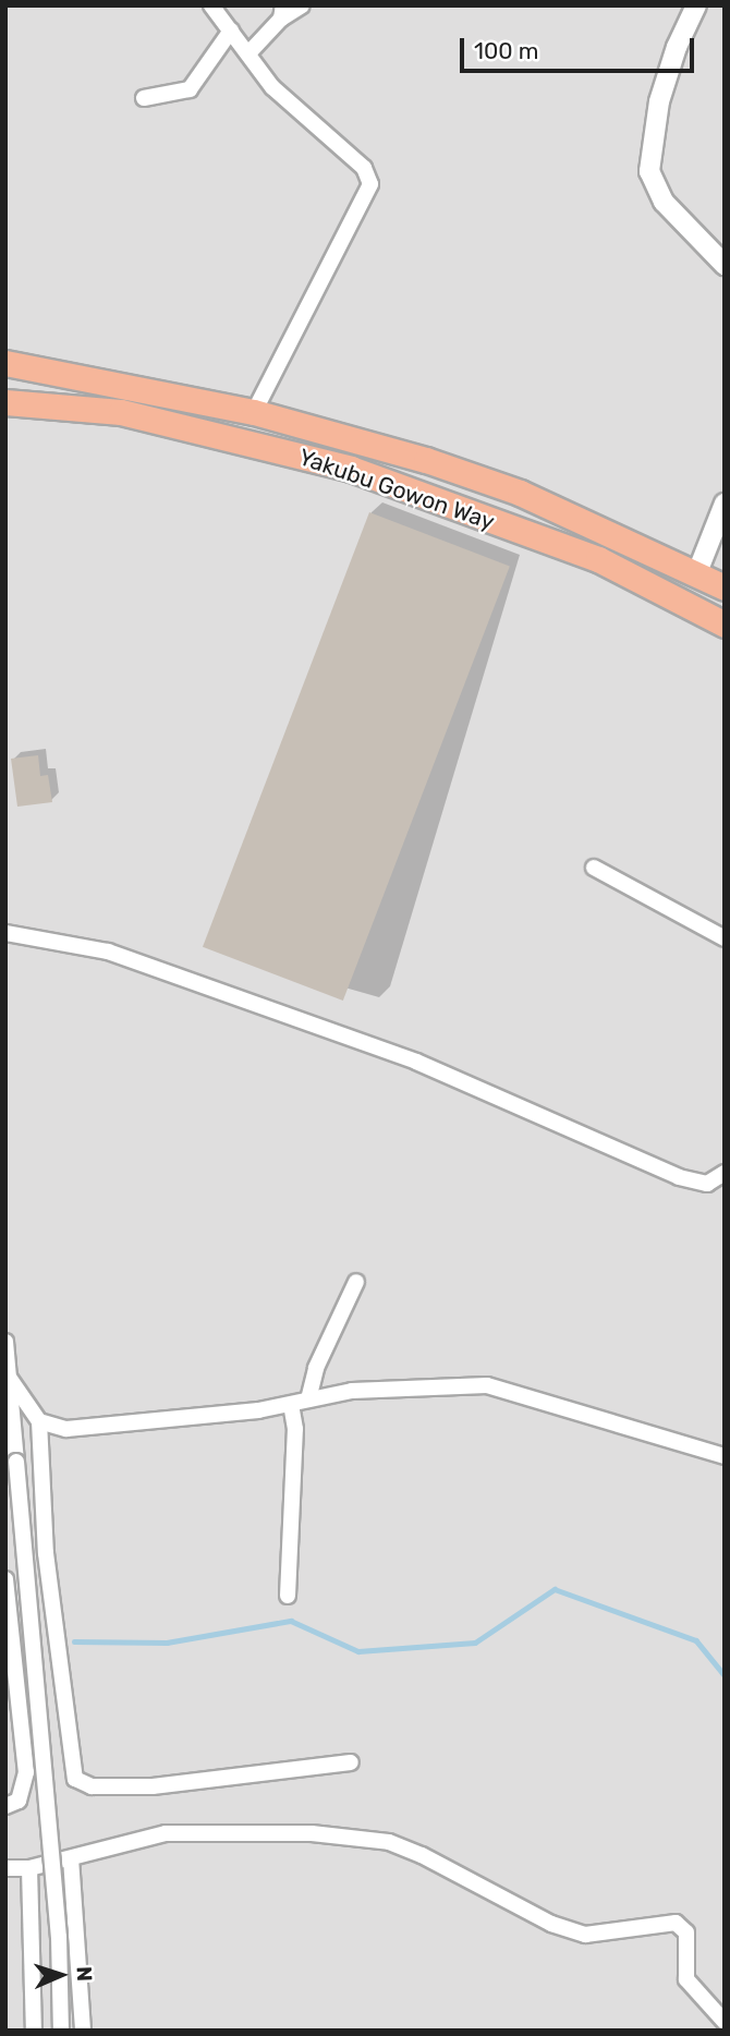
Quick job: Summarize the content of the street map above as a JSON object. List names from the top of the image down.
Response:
{
  "streets": {
    "highway": ["Yakubu Gowon Way"]
  },
  "scale_bar": "100 m",
  "north": "right"
}
